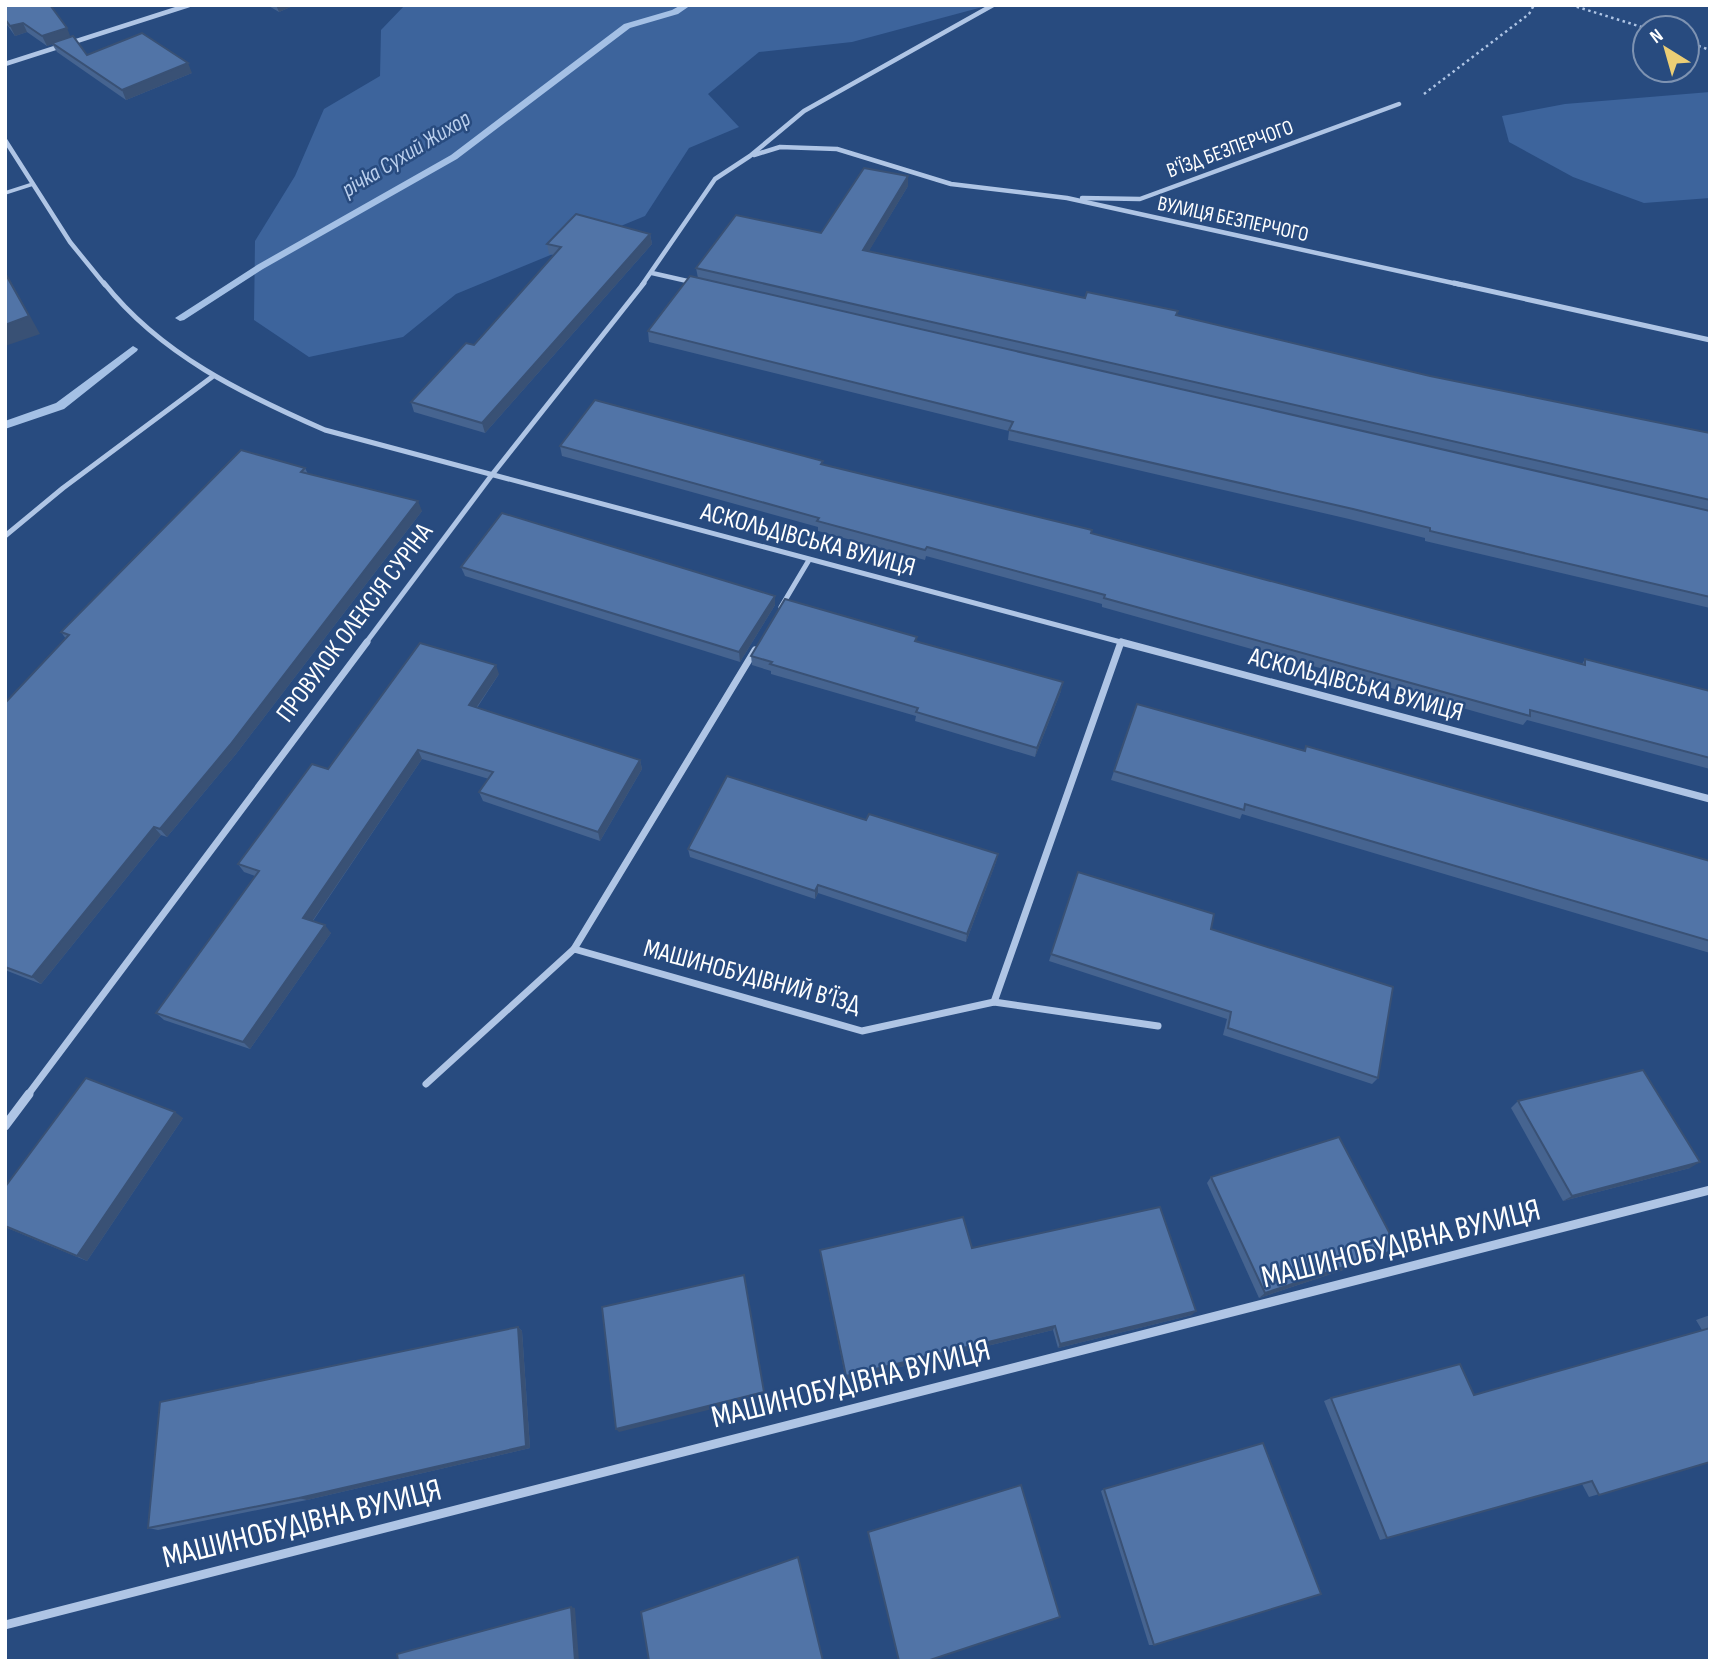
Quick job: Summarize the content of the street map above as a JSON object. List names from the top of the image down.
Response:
{
  "streets": {
    "street": [
      "В'ЇЗД БЕЗПЕРЧОГО",
      "ВУЛИЦЯ БЕЗПЕРЧОГО",
      "АСКОЛЬДІВСЬКА ВУЛИЦЯ",
      "ПРОВУЛОК ОЛЕКСІЯ СУРІНА",
      "МАШИНОБУДІВНИЙ В’ЇЗД",
      "МАШИНОБУДІВНА ВУЛИЦЯ"
    ]
  },
  "crossings": [
    ["В'ЇЗД БЕЗПЕРЧОГО", "ВУЛИЦЯ БЕЗПЕРЧОГО"],
    ["ВУЛИЦЯ БЕЗПЕРЧОГО", "ПРОВУЛОК ОЛЕКСІЯ СУРІНА"],
    ["АСКОЛЬДІВСЬКА ВУЛИЦЯ", "ПРОВУЛОК ОЛЕКСІЯ СУРІНА"]
  ],
  "water": ["річка Сухий Жихор"],
  "north": "top left"
}
